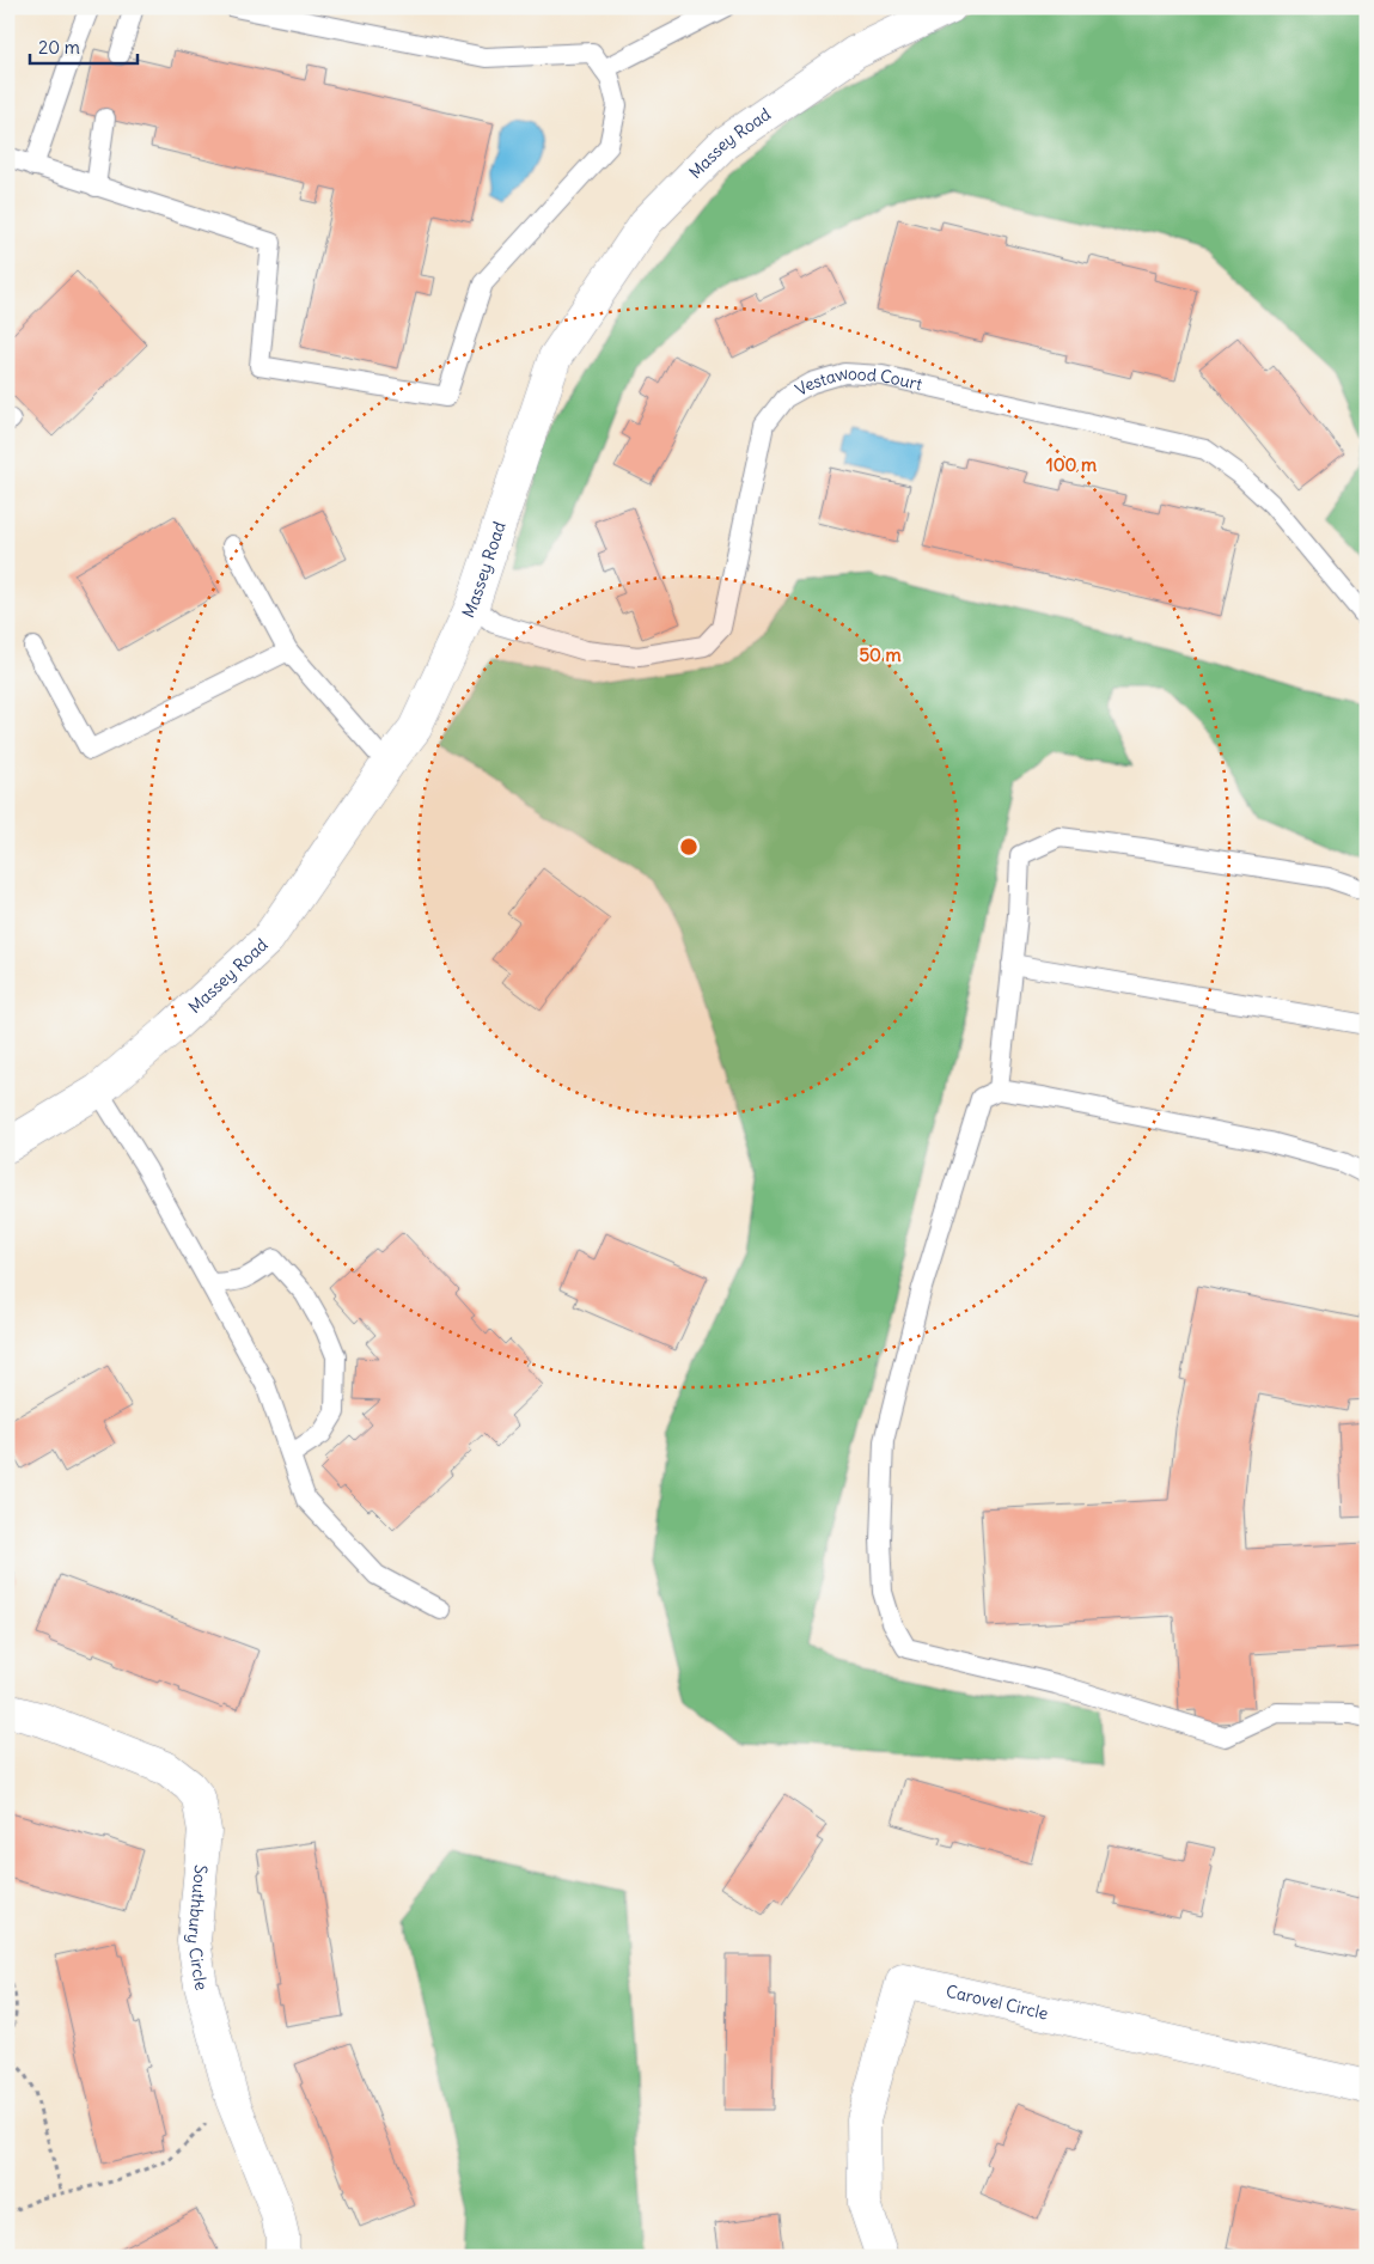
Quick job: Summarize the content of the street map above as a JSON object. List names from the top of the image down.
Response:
{
  "streets": {
    "street": ["Massey Road", "Southbury Circle", "Carovel Circle"],
    "lane": ["Vestawood Court"]
  },
  "crossings": [
    ["Massey Road", "Vestawood Court"]
  ],
  "scale_bar": "20 m",
  "rings": ["100 m", "50 m"]
}
